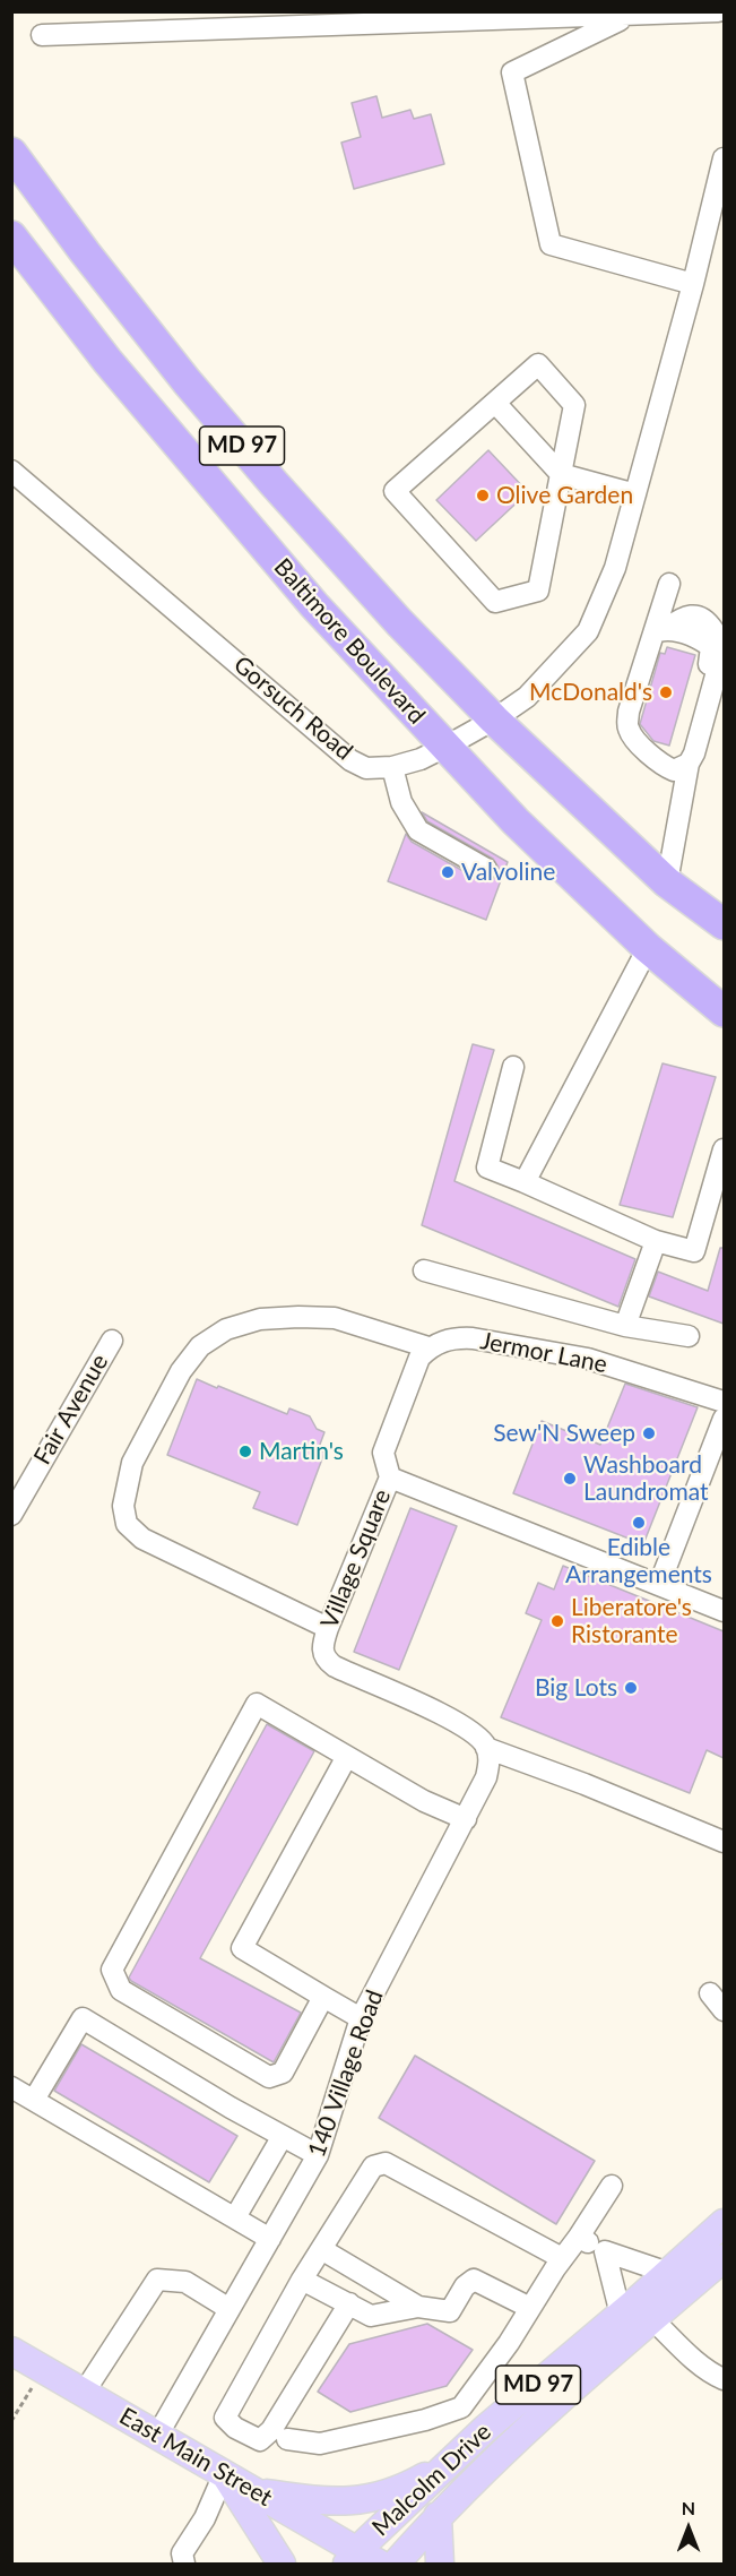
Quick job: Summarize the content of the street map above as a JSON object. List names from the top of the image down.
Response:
{
  "streets": {
    "highway": ["MD 97", "Baltimore Boulevard"],
    "main road": ["East Main Street", "Malcolm Drive"],
    "street": [
      "Gorsuch Road",
      "Jermor Lane",
      "Fair Avenue",
      "Village Square",
      "140 Village Road"
    ]
  },
  "crossings": [
    ["MD 97", "Gorsuch Road"],
    ["Baltimore Boulevard", "Gorsuch Road"],
    ["Jermor Lane", "Village Square"],
    ["Village Square", "140 Village Road"],
    ["140 Village Road", "East Main Street"],
    ["East Main Street", "Malcolm Drive"]
  ],
  "places": [
    "Olive Garden",
    "McDonald's",
    "Valvoline",
    "Sew'N Sweep",
    "Martin's",
    "Washboard Laundromat",
    "Edible Arrangements",
    "Liberatore's Ristorante",
    "Big Lots"
  ],
  "north": "top"
}
